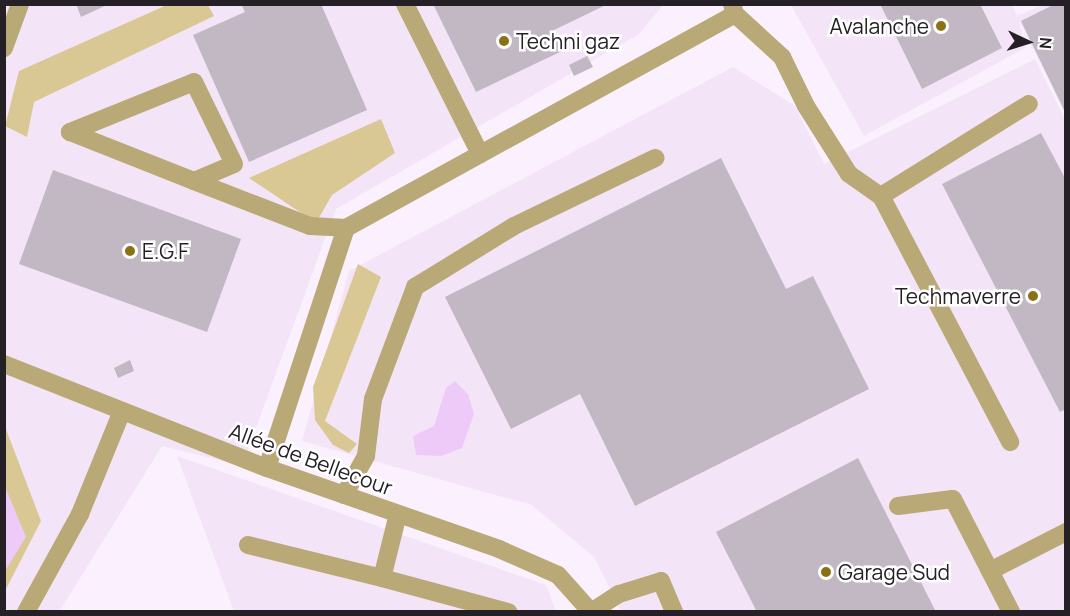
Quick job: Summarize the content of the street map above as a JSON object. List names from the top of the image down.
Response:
{
  "streets": {
    "street": ["Allée de Bellecour"]
  },
  "places": [
    "Avalanche",
    "Techni gaz",
    "E.G.F",
    "Techmaverre",
    "Garage Sud"
  ],
  "north": "right"
}
